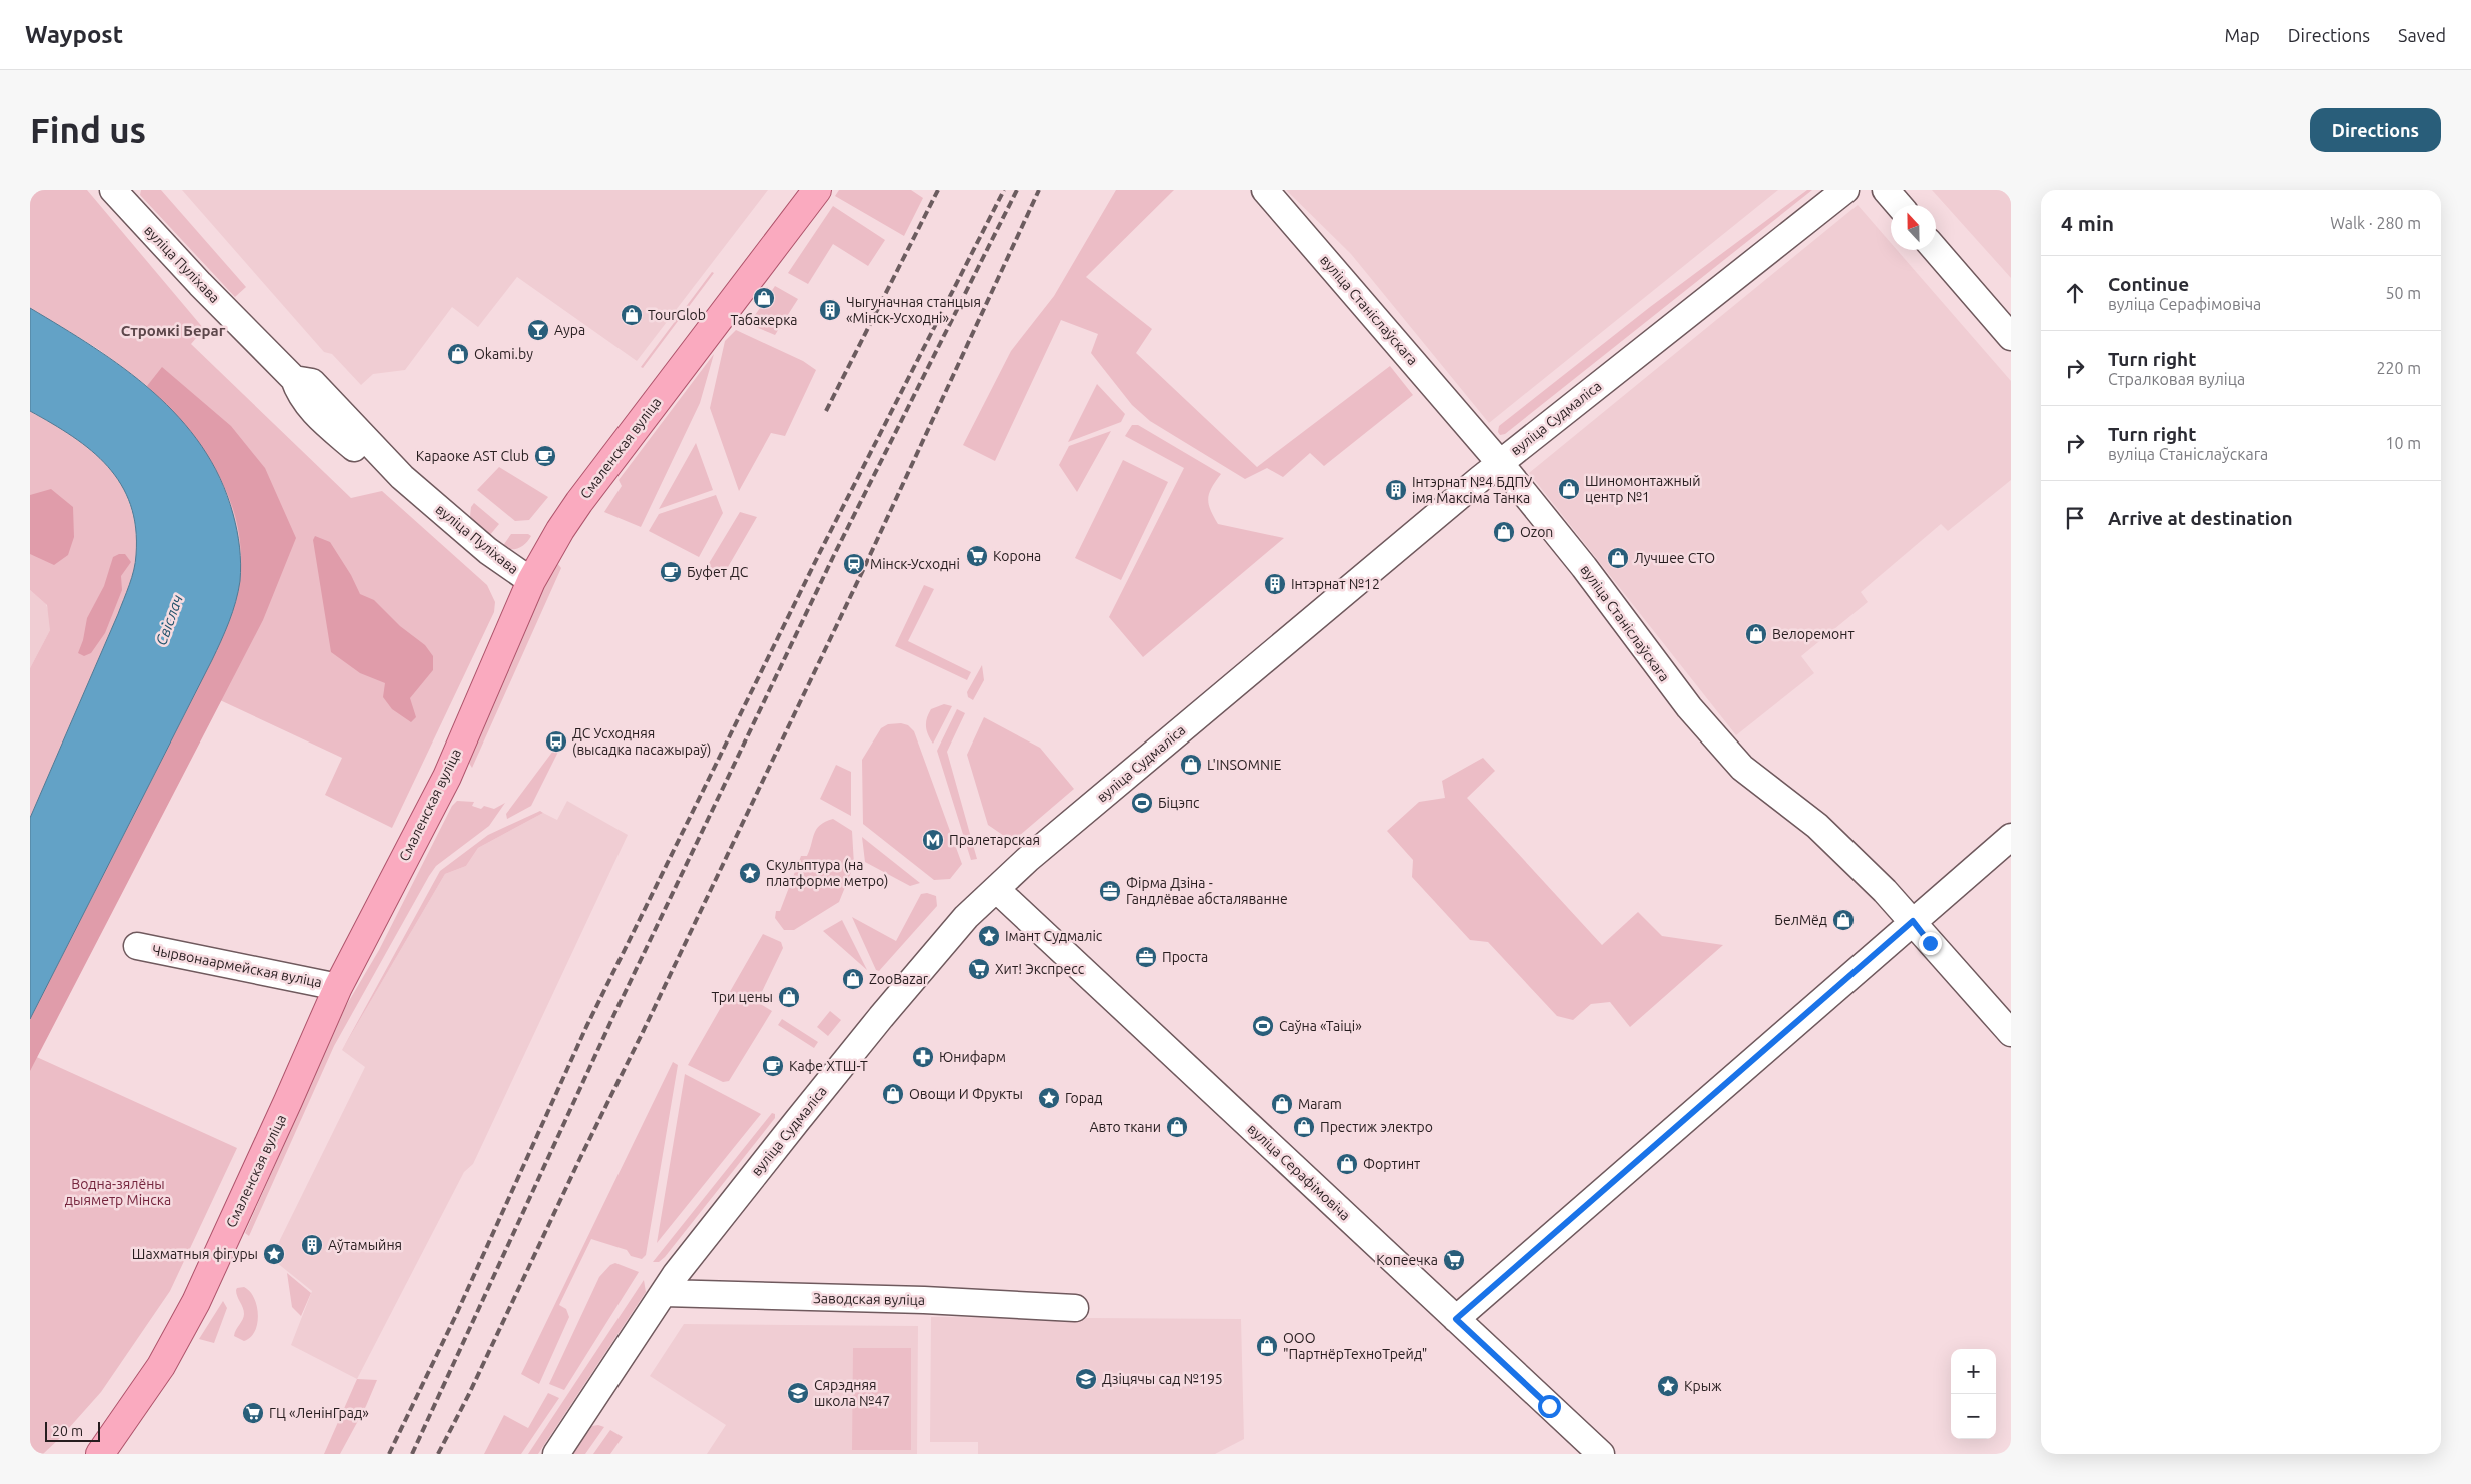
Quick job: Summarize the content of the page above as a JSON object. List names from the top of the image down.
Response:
{
  "streets": {
    "main road": ["Смаленская вуліца"],
    "street": [
      "вуліца Пуліхава",
      "вуліца Станіслаўскага",
      "вуліца Судмаліса",
      "Чырвонаармейская вуліца",
      "вуліца Серафімовіча",
      "Заводская вуліца"
    ]
  },
  "crossings": [
    ["вуліца Пуліхава", "Смаленская вуліца"],
    ["вуліца Станіслаўскага", "вуліца Судмаліса"],
    ["вуліца Судмаліса", "вуліца Серафімовіча"],
    ["вуліца Судмаліса", "Заводская вуліца"],
    ["Смаленская вуліца", "Чырвонаармейская вуліца"]
  ],
  "districts": ["Стромкі Бераг"],
  "water": ["Свіслач"],
  "parks": ["Водна-зялёны дыяметр Мінска"],
  "places": {
    "shop": [
      "Табакерка",
      "TourGlob",
      "Okami.by",
      "Шиномонтажный центр №1",
      "Ozon",
      "Лучшее СТО",
      "Велоремонт",
      "L'INSOMNIE",
      "БелМёд",
      "ZooBazar",
      "Три цены",
      "Овощи И Фрукты",
      "Maram",
      "Авто ткани",
      "Престиж электро",
      "Фортинт",
      "ООО \"ПартнёрТехноТрейд\""
    ],
    "building": [
      "Чыгуначная станцыя «Мінск-Усходні»",
      "Інтэрнат №4 БДПУ імя Максіма Танка",
      "Інтэрнат №12",
      "Аўтамыйня"
    ],
    "bar": ["Аура"],
    "cafe": ["Караоке AST Club", "Буфет ДС", "Кафе ХТШ-Т"],
    "supermarket": [
      "Корона",
      "Хит! Экспресс",
      "Копеечка",
      "ГЦ «ЛенінГрад»"
    ],
    "station": ["Мінск-Усходні"],
    "bus stop": ["ДС Усходняя (высадка пасажыраў)"],
    "sports": ["Біцэпс", "Саўна «Таіці»"],
    "metro station": ["Пралетарская"],
    "place": [
      "Скульптура (на платформе метро)",
      "Імант Судмаліс",
      "Горад",
      "Шахматныя фігуры",
      "Крыж"
    ],
    "office": ["Фірма Дзіна - Гандлёвае абсталяванне", "Проста"],
    "pharmacy": ["Юнифарм"],
    "school or university": ["Дзіцячы сад №195", "Сярэдняя школа №47"]
  },
  "scale_bar": "20 m",
  "north": "top",
  "page": {
    "header": "Waypost",
    "nav": ["Map", "Directions", "Saved"],
    "buttons": "Directions",
    "title": "Find us",
    "heading": ["4 min", "Walk · 280 m"],
    "list": [
      ["Continue", "вуліца Серафімовіча", "50 m"],
      ["Turn right", "Стралковая вуліца", "220 m"],
      ["Turn right", "вуліца Станіслаўскага", "10 m"],
      "Arrive at destination"
    ],
    "map_buttons": ["+", "−"],
    "scale": "20 m"
  }
}
